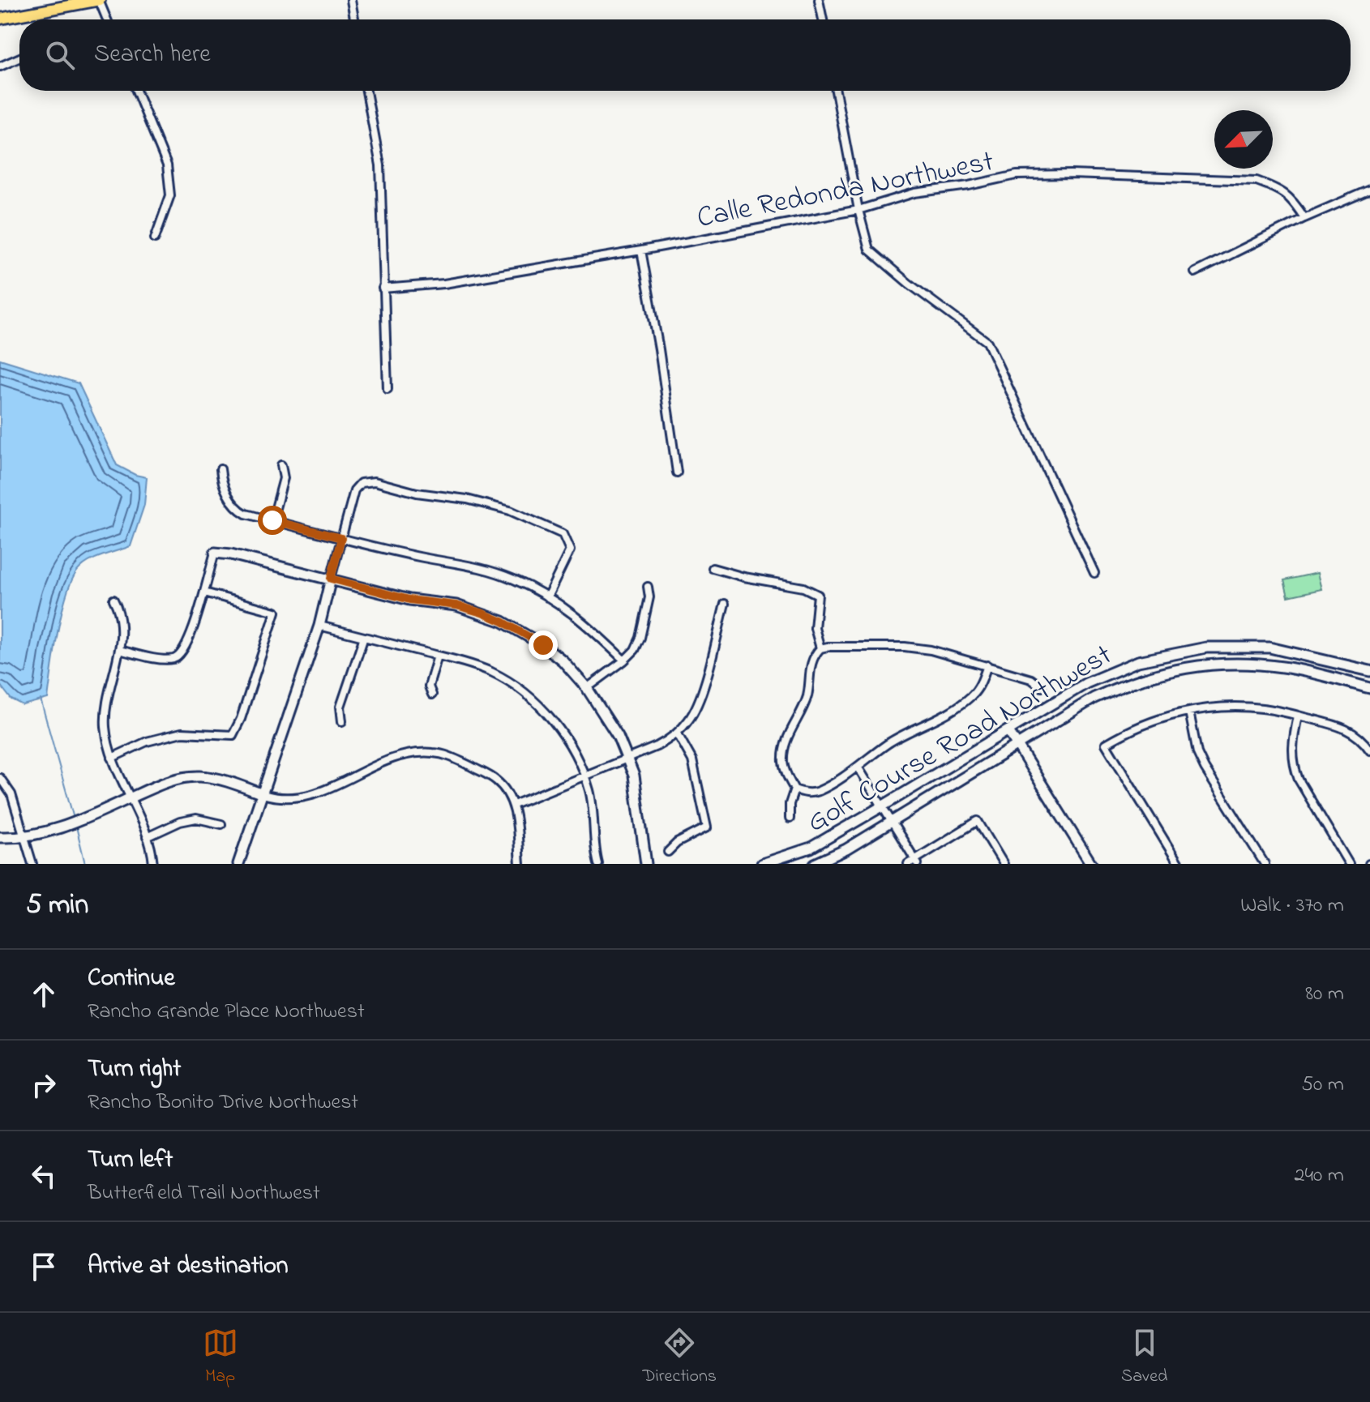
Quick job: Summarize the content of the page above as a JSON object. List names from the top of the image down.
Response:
{
  "streets": {
    "street": ["Calle Redonda Northwest", "Golf Course Road Northwest"]
  },
  "north": "bottom left",
  "page": {
    "search": "Search here",
    "heading": ["5 min", "Walk · 370 m"],
    "list": [
      ["Continue", "Rancho Grande Place Northwest", "80 m"],
      ["Turn right", "Rancho Bonito Drive Northwest", "50 m"],
      ["Turn left", "Butterfield Trail Northwest", "240 m"],
      "Arrive at destination"
    ],
    "nav": ["Map", "Directions", "Saved"]
  }
}
